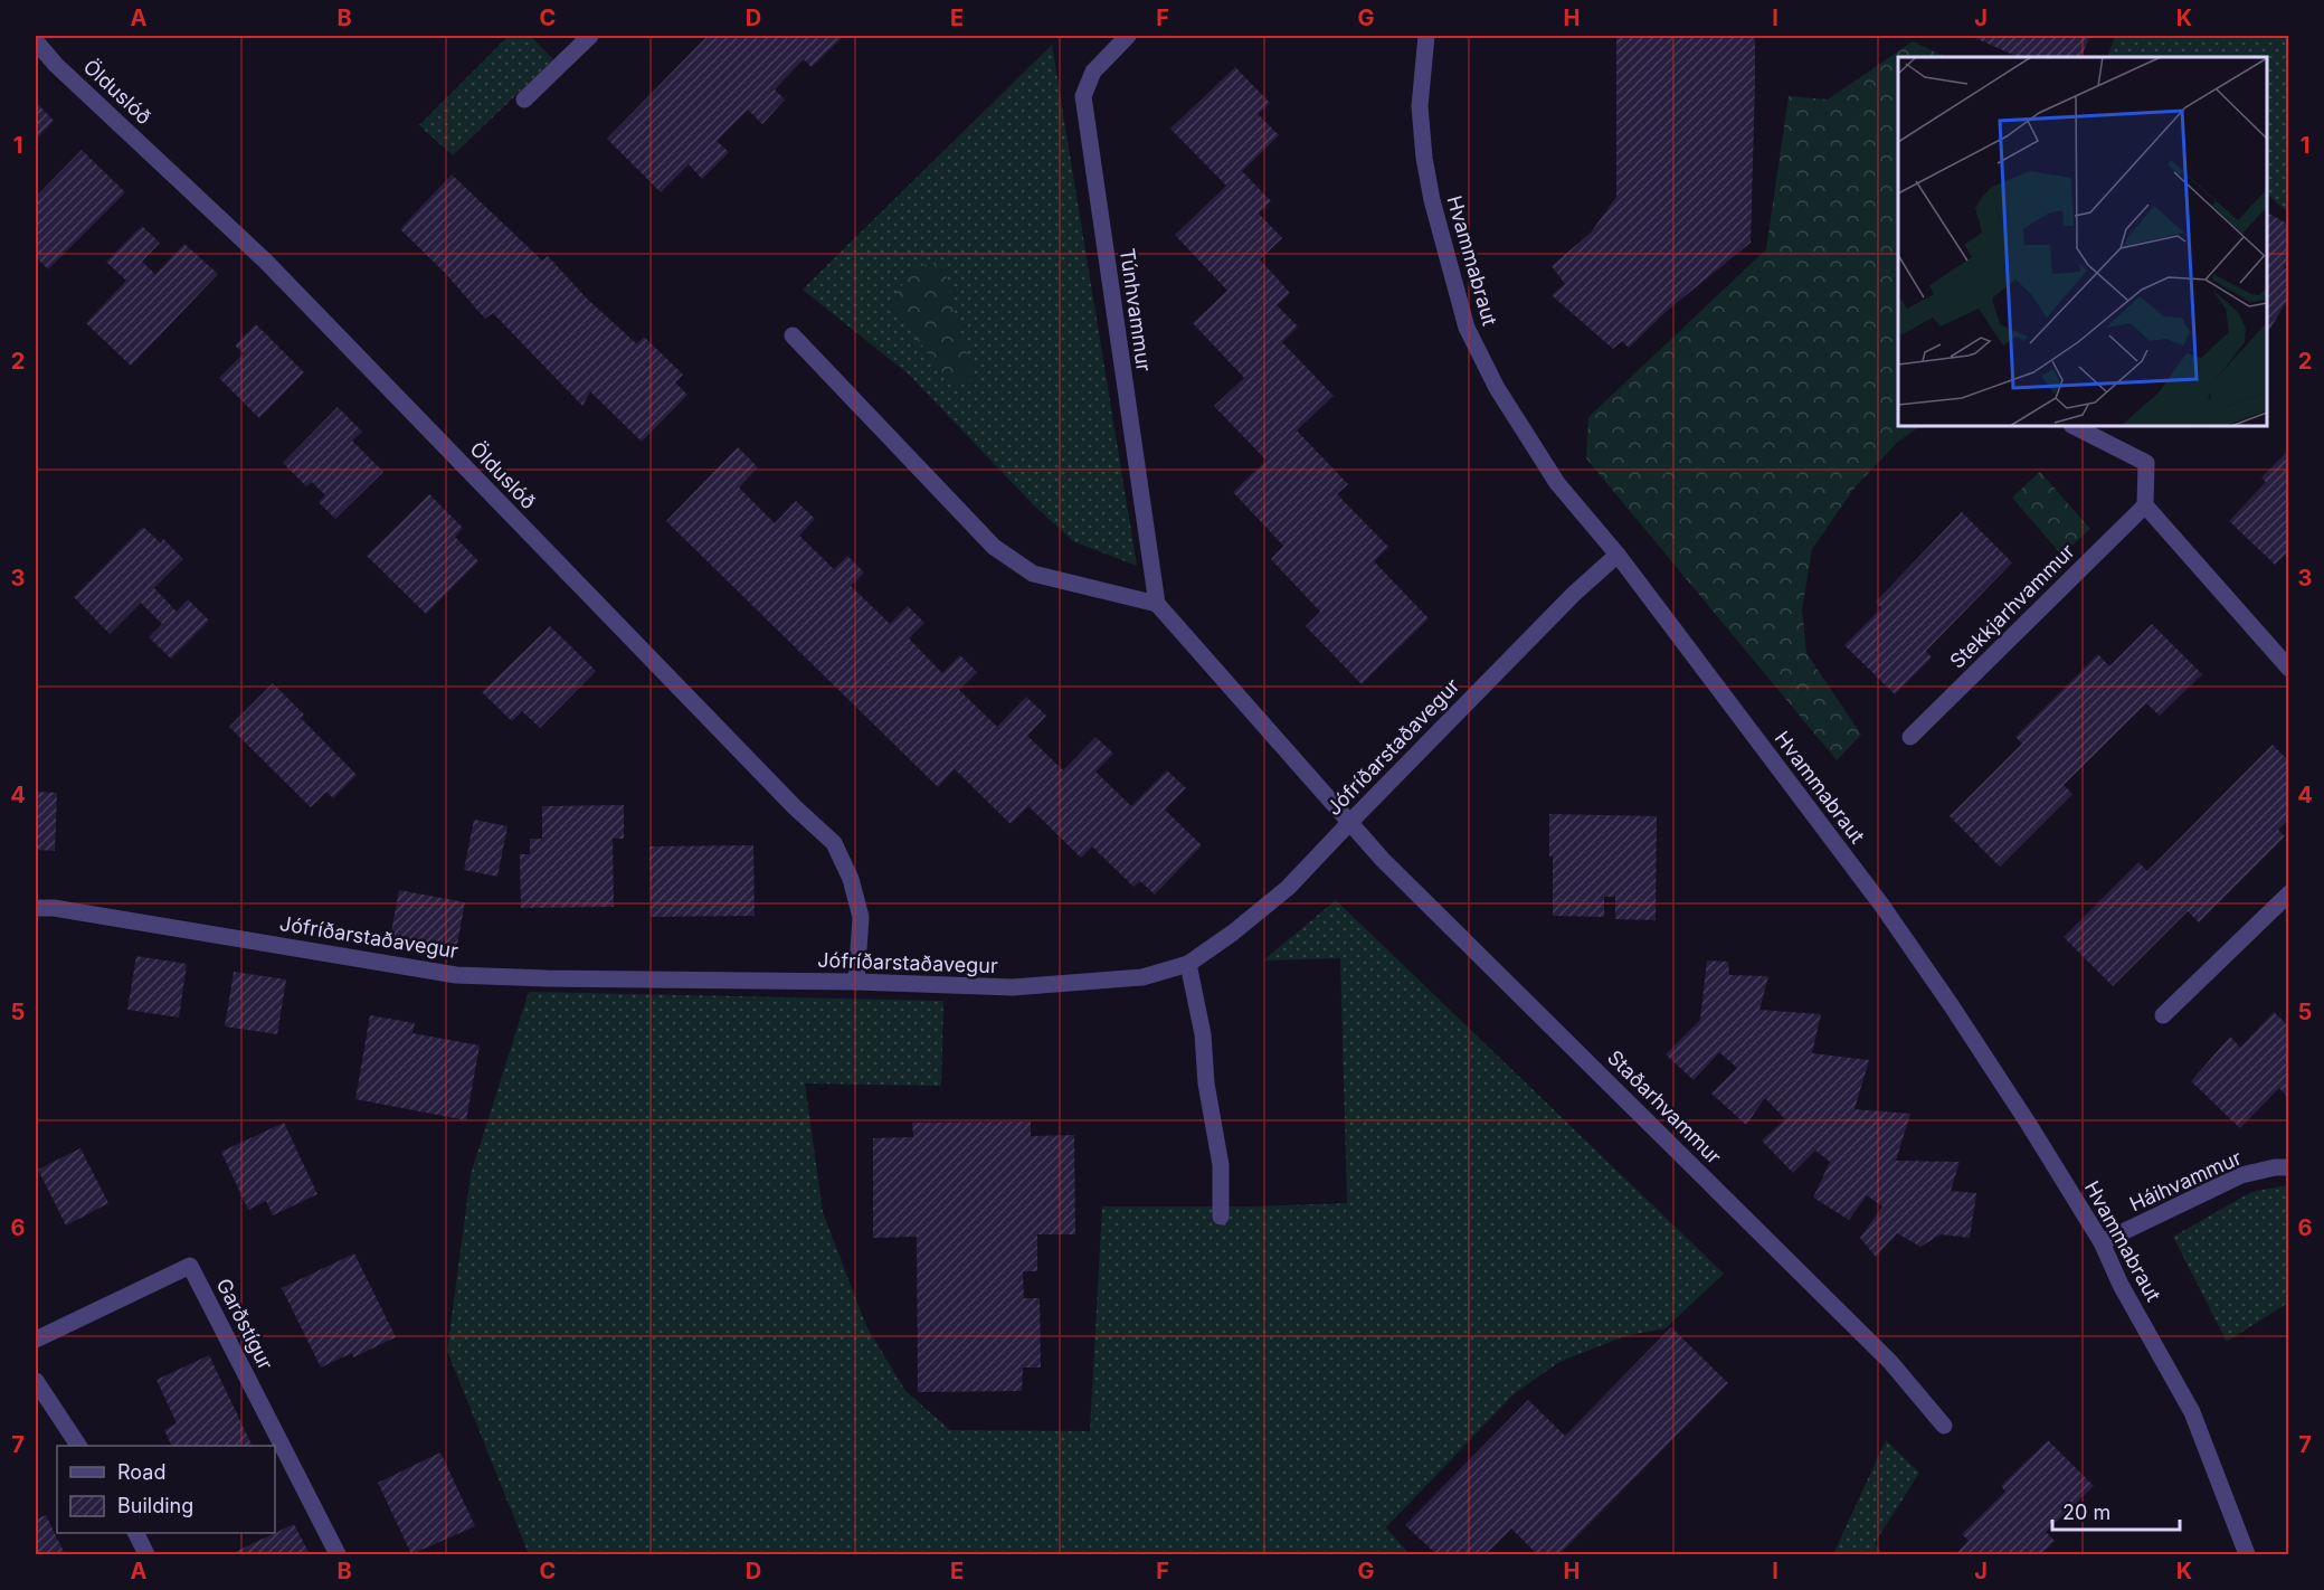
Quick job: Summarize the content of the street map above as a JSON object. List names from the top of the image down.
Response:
{
  "streets": {
    "street": [
      "Ölduslóð",
      "Hvammabraut",
      "Túnhvammur",
      "Stekkjarhvammur",
      "Jófríðarstaðavegur",
      "Staðarhvammur",
      "Háihvammur",
      "Garðstígur"
    ]
  },
  "crossings": [
    ["Ölduslóð", "Jófríðarstaðavegur"],
    ["Hvammabraut", "Jófríðarstaðavegur"],
    ["Hvammabraut", "Háihvammur"],
    ["Jófríðarstaðavegur", "Staðarhvammur"]
  ],
  "legend": ["Road", "Building"],
  "scale_bar": "20 m",
  "grid": {
    "columns": [
      "A",
      "B",
      "C",
      "D",
      "E",
      "F",
      "G",
      "H",
      "I",
      "J",
      "K"
    ],
    "rows": [
      "1",
      "2",
      "3",
      "4",
      "5",
      "6",
      "7"
    ]
  }
}
